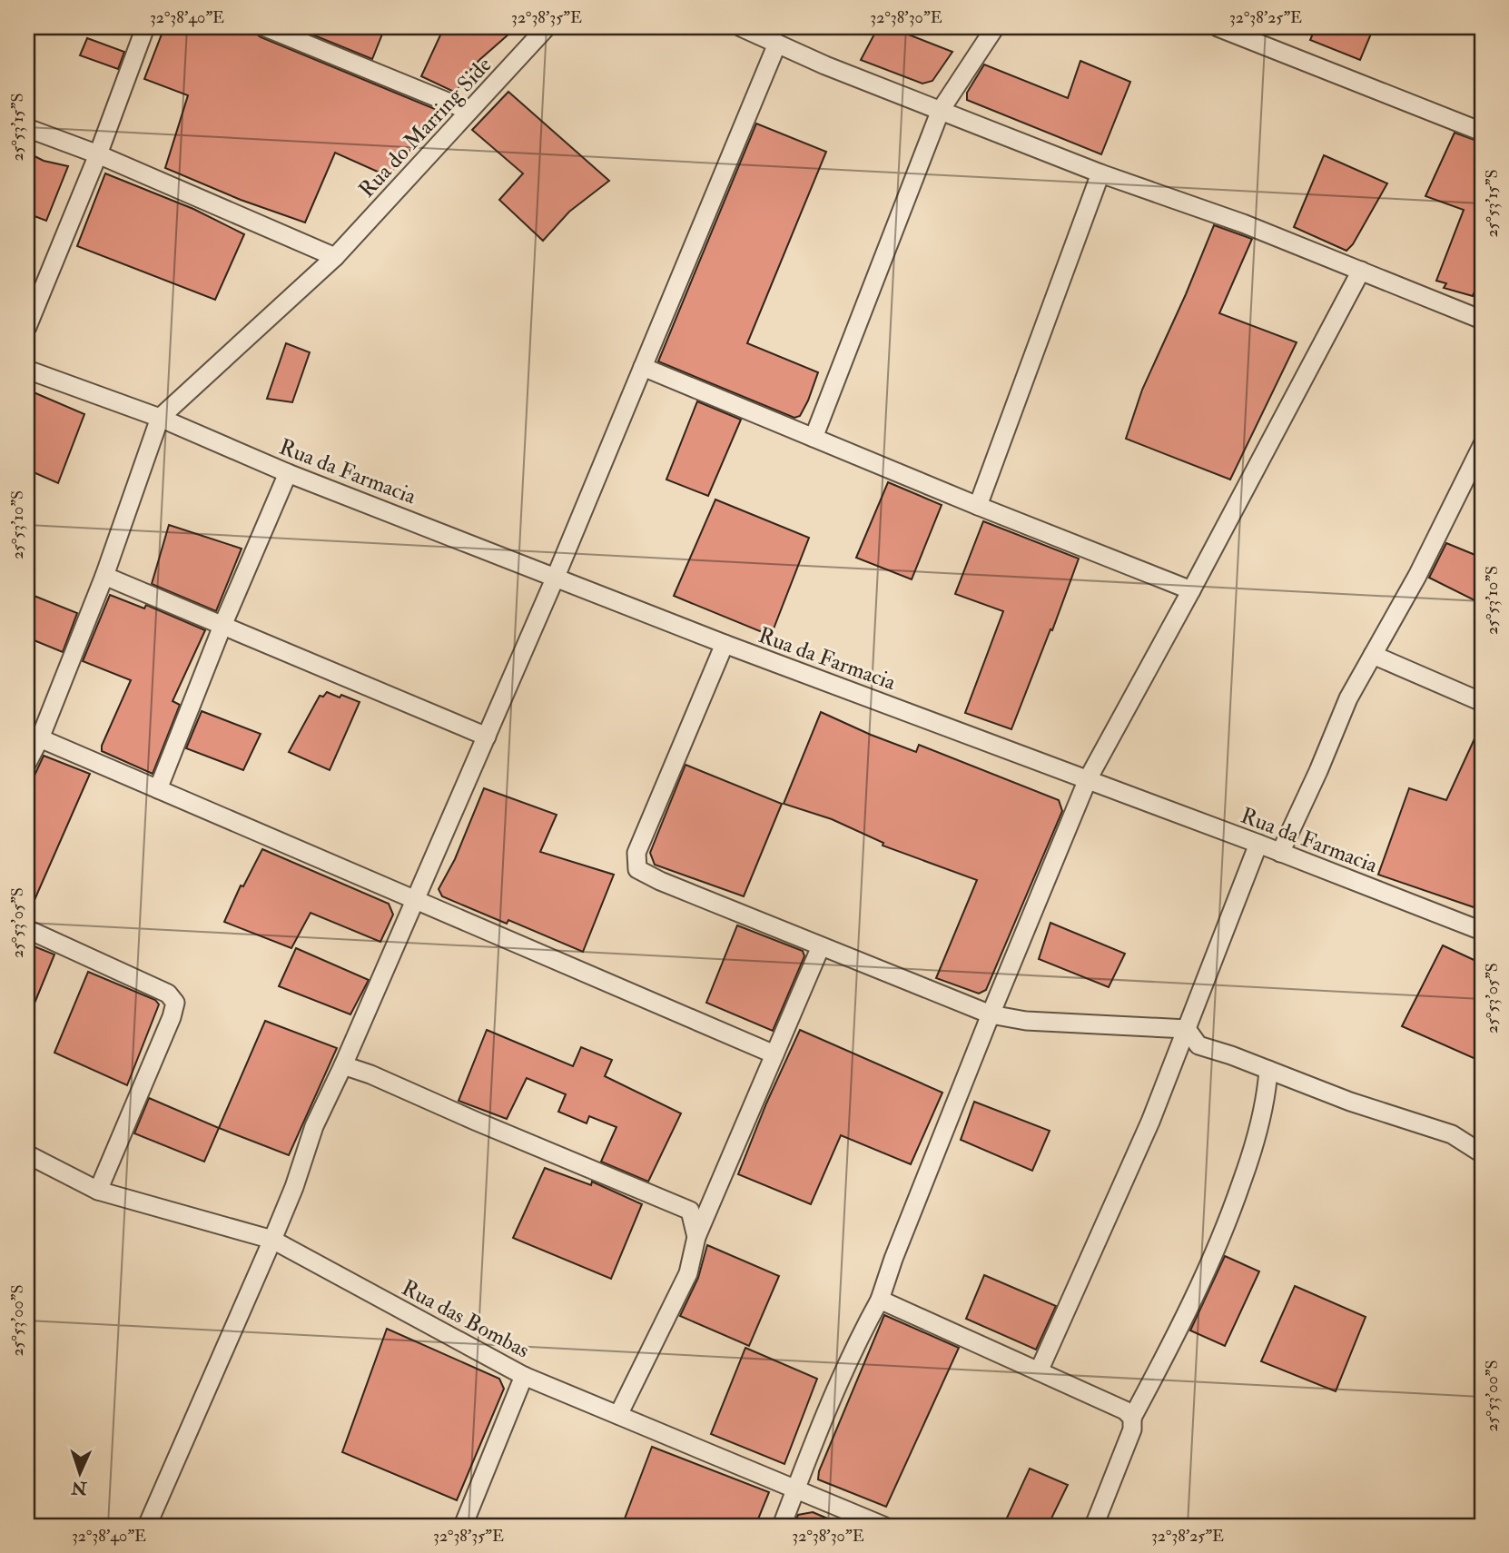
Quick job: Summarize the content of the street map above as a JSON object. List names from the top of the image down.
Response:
{
  "streets": {
    "street": ["Rua do Marring Side", "Rua da Farmacia", "Rua das Bombas"]
  },
  "crossings": [
    ["Rua do Marring Side", "Rua da Farmacia"]
  ],
  "north": "bottom",
  "coordinates": [
    "32°38'40\"E",
    "32°38'35\"E",
    "32°38'30\"E",
    "32°38'25\"E",
    "25°53'15\"S",
    "25°53'10\"S",
    "25°53'05\"S",
    "25°53'00\"S"
  ]
}
